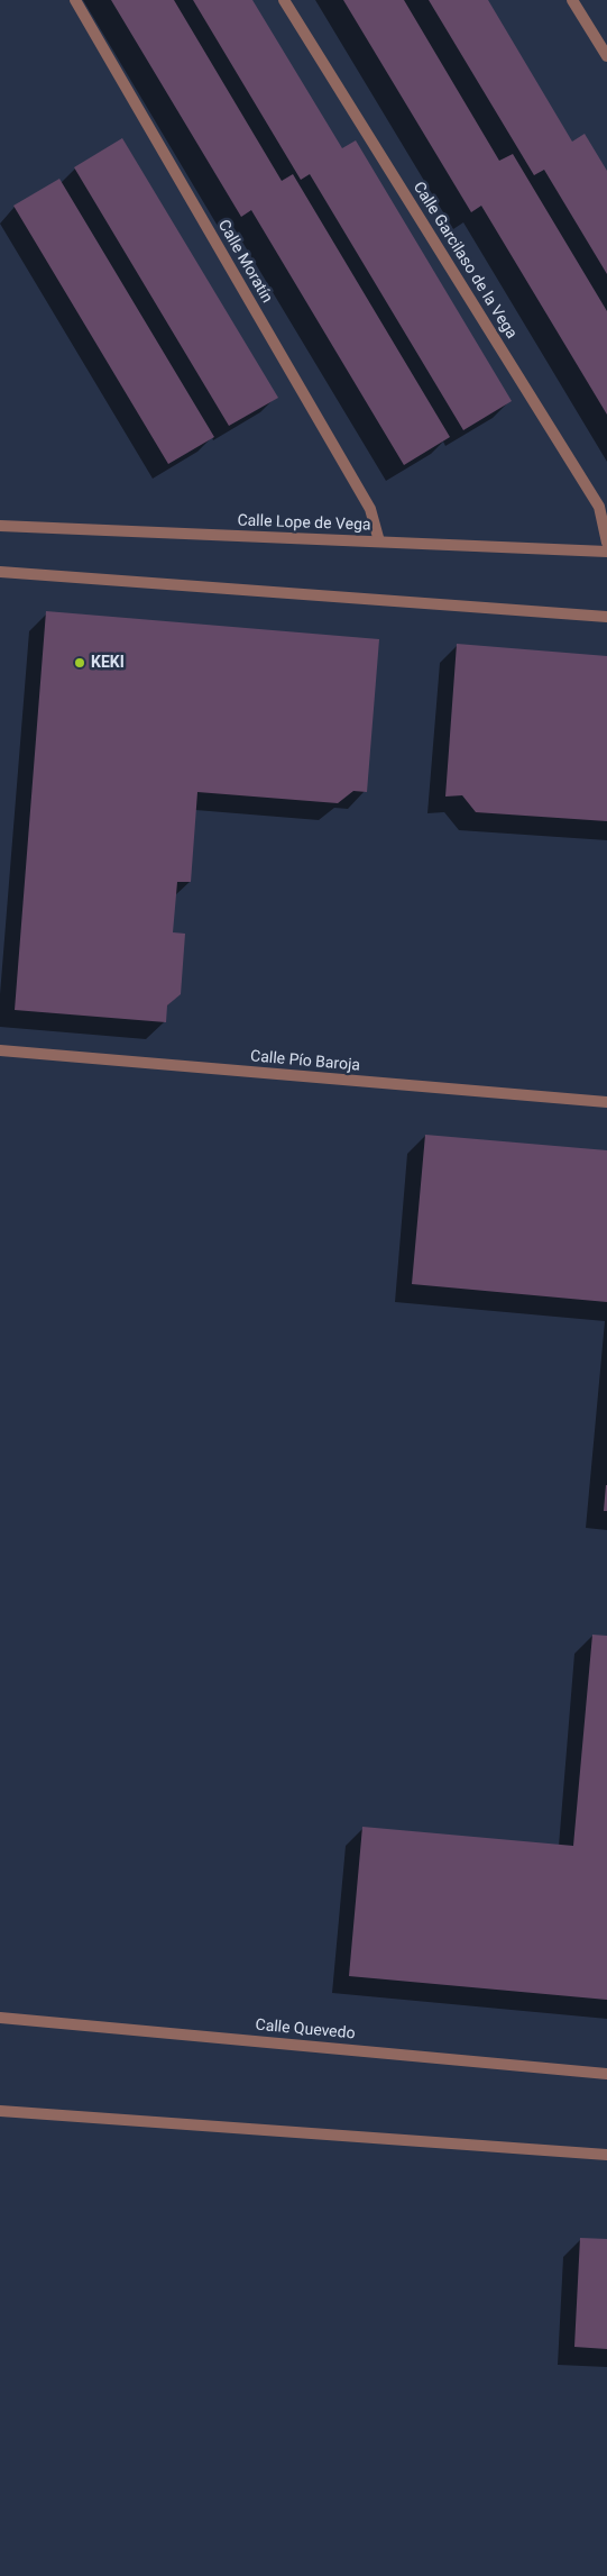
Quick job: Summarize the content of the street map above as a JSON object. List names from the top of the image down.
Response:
{
  "streets": {
    "street": [
      "Calle Garcilaso de la Vega",
      "Calle Moratín",
      "Calle Lope de Vega",
      "Calle Pío Baroja",
      "Calle Quevedo"
    ]
  },
  "crossings": [
    ["Calle Moratín", "Calle Lope de Vega"]
  ],
  "places": ["KEKI"]
}
